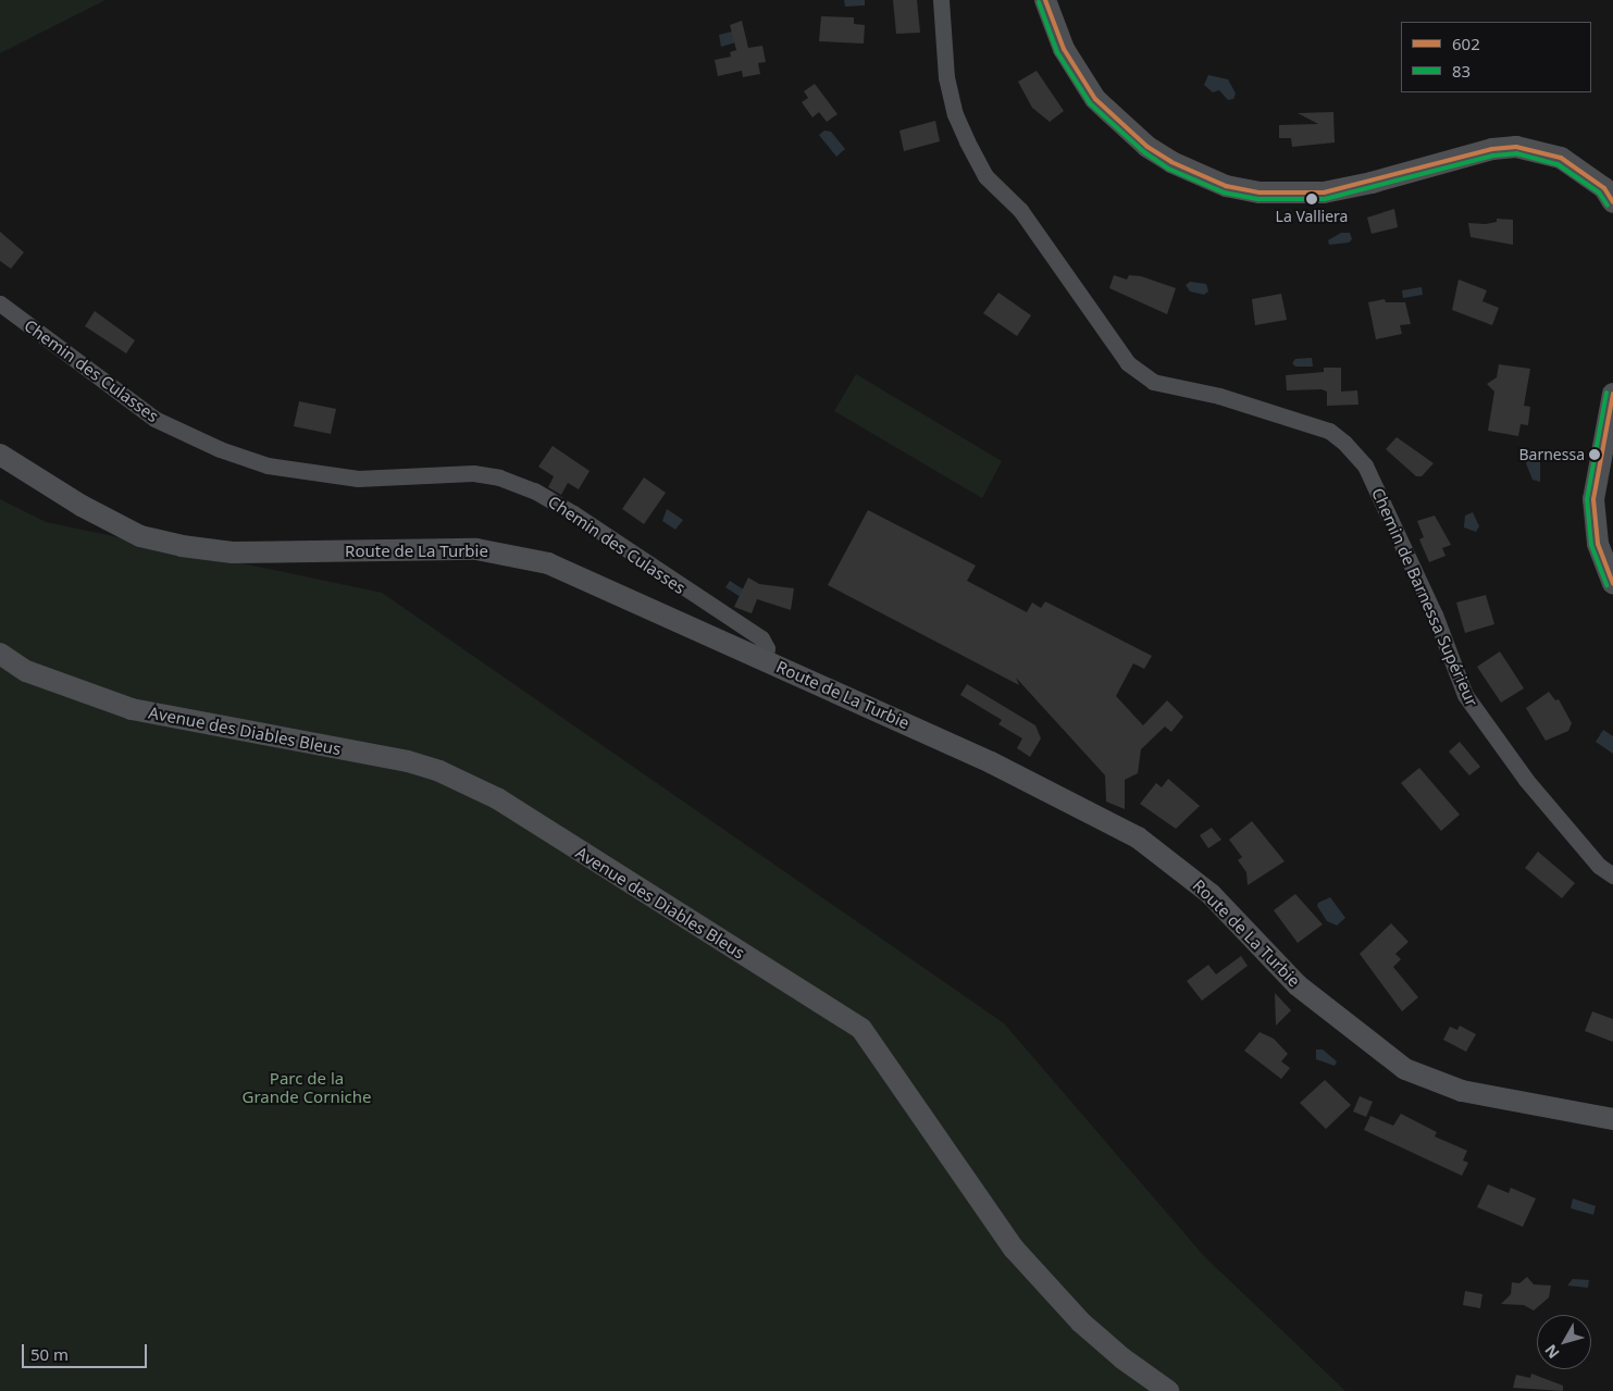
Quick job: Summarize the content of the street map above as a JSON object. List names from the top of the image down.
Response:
{
  "streets": {
    "main road": ["Route de La Turbie", "Avenue des Diables Bleus"],
    "street": ["Chemin des Culasses", "Chemin de Barnessa Supérieur"]
  },
  "crossings": [
    ["Chemin des Culasses", "Route de La Turbie"]
  ],
  "parks": ["Parc de la Grande Corniche"],
  "places": ["La Valliera", "Barnessa"],
  "lines": ["transit line 602", "transit line 83"],
  "legend": ["602", "83"],
  "scale_bar": "50 m",
  "north": "bottom left"
}
